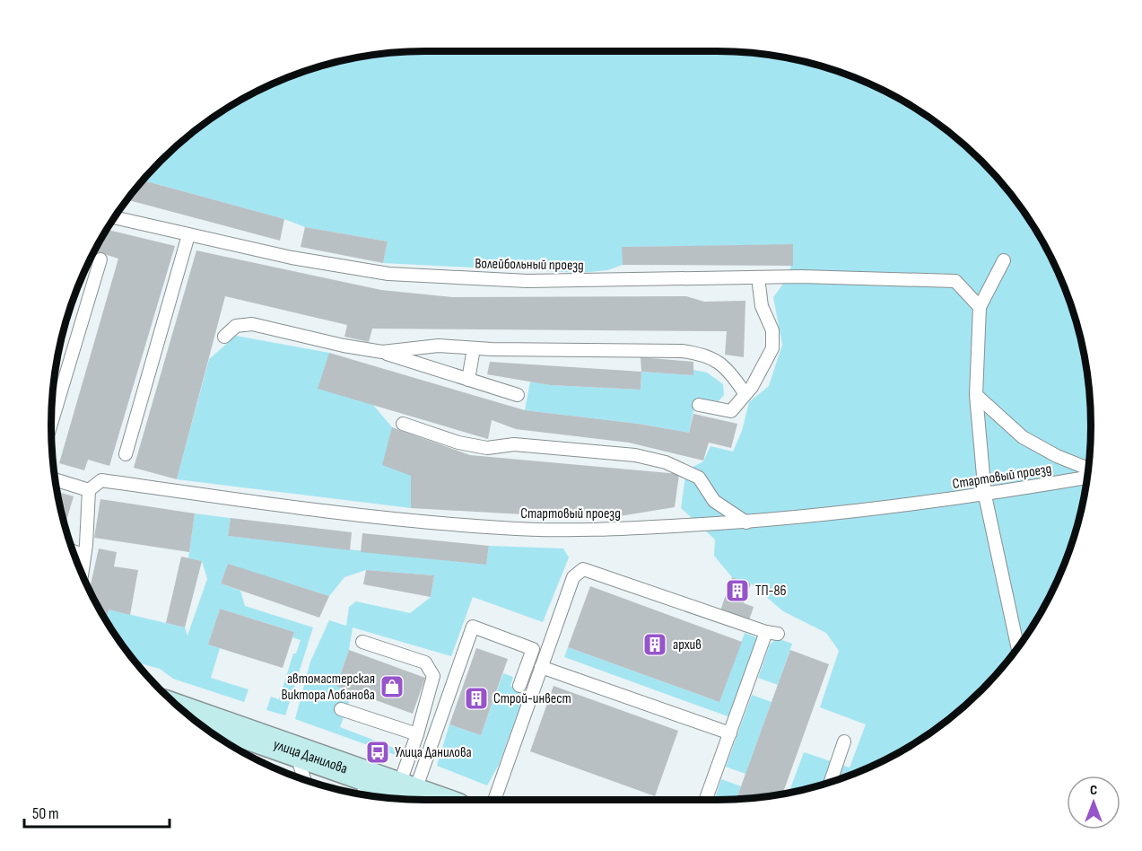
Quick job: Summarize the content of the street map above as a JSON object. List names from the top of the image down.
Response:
{
  "streets": {
    "street": ["улица Данилова"],
    "lane": ["Волейбольный проезд", "Стартовый проезд"]
  },
  "places": {
    "building": ["ТП-86", "архив", "Строй-инвест"],
    "shop": ["автомастерская Виктора Лобанова"],
    "bus stop": ["Улица Данилова"]
  },
  "scale_bar": "50 m",
  "north": "top"
}
